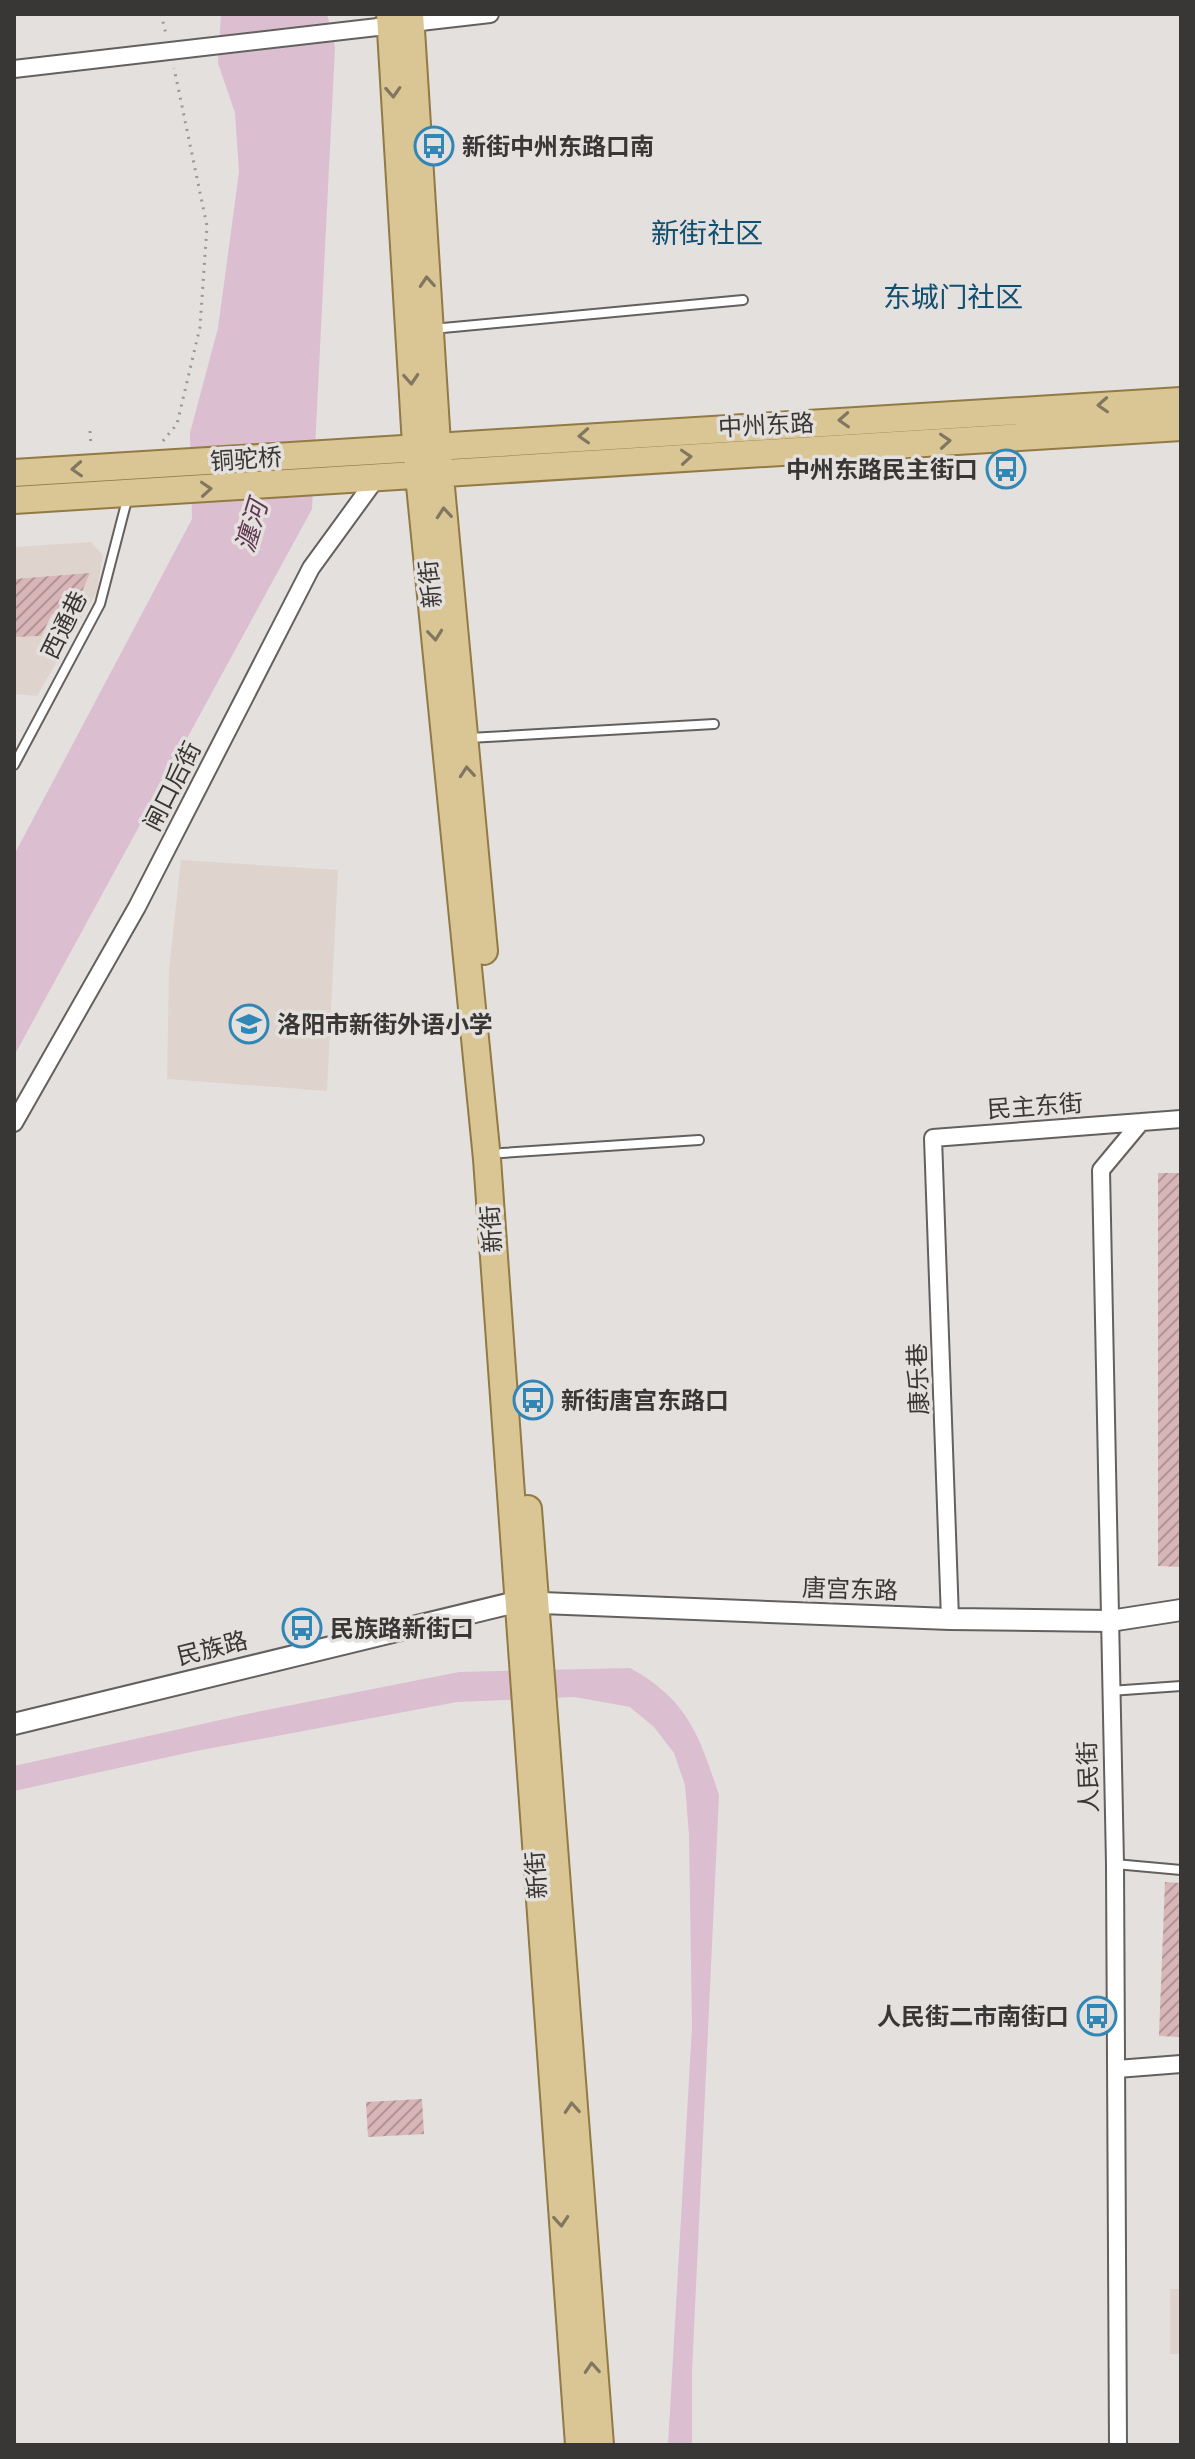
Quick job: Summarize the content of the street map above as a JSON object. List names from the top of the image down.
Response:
{
  "streets": {
    "main road": ["中州东路", "铜驼桥", "新街"],
    "street": [
      "闸口后街",
      "民主东街",
      "康乐巷",
      "唐宫东路",
      "民族路",
      "人民街"
    ],
    "lane": ["西通巷"]
  },
  "crossings": [
    ["中州东路", "铜驼桥"],
    ["中州东路", "新街"],
    ["中州东路", "闸口后街"],
    ["铜驼桥", "西通巷"],
    ["铜驼桥", "闸口后街"],
    ["新街", "唐宫东路"],
    ["新街", "民族路"],
    ["民主东街", "康乐巷"],
    ["民主东街", "人民街"],
    ["康乐巷", "唐宫东路"],
    ["唐宫东路", "民族路"],
    ["唐宫东路", "人民街"]
  ],
  "districts": ["新街社区", "东城门社区"],
  "water": ["瀍河"],
  "places": {
    "bus stop": [
      "新街中州东路口南",
      "中州东路民主街口",
      "新街唐宫东路口",
      "民族路新街口",
      "人民街二市南街口"
    ],
    "school or university": ["洛阳市新街外语小学"]
  }
}
